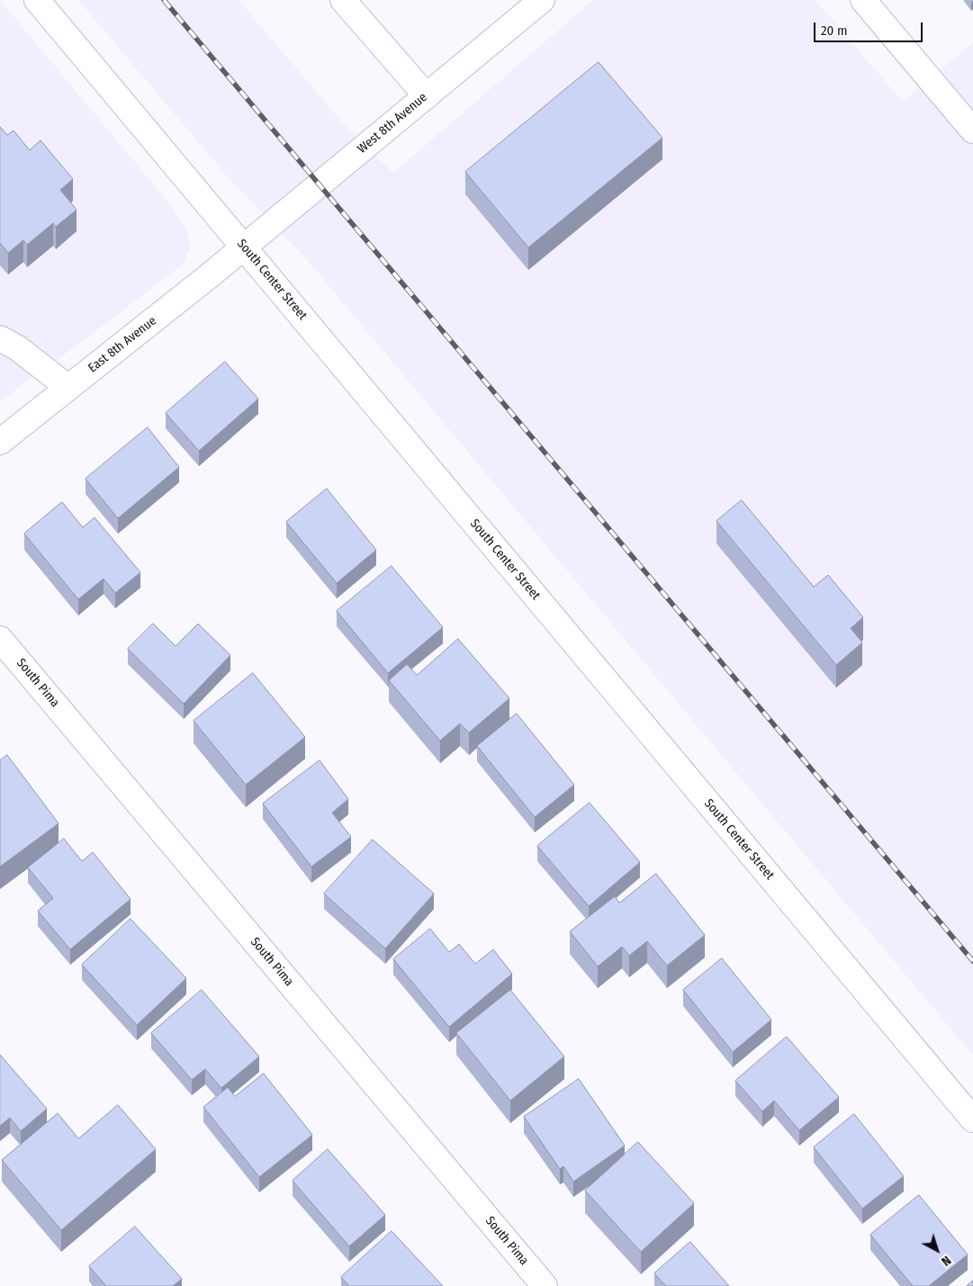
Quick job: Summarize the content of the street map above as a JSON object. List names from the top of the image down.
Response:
{
  "streets": {
    "street": [
      "West 8th Avenue",
      "South Center Street",
      "East 8th Avenue",
      "South Pima"
    ]
  },
  "crossings": [
    ["West 8th Avenue", "South Center Street"],
    ["West 8th Avenue", "East 8th Avenue"],
    ["South Center Street", "East 8th Avenue"]
  ],
  "scale_bar": "20 m",
  "north": "bottom right"
}
